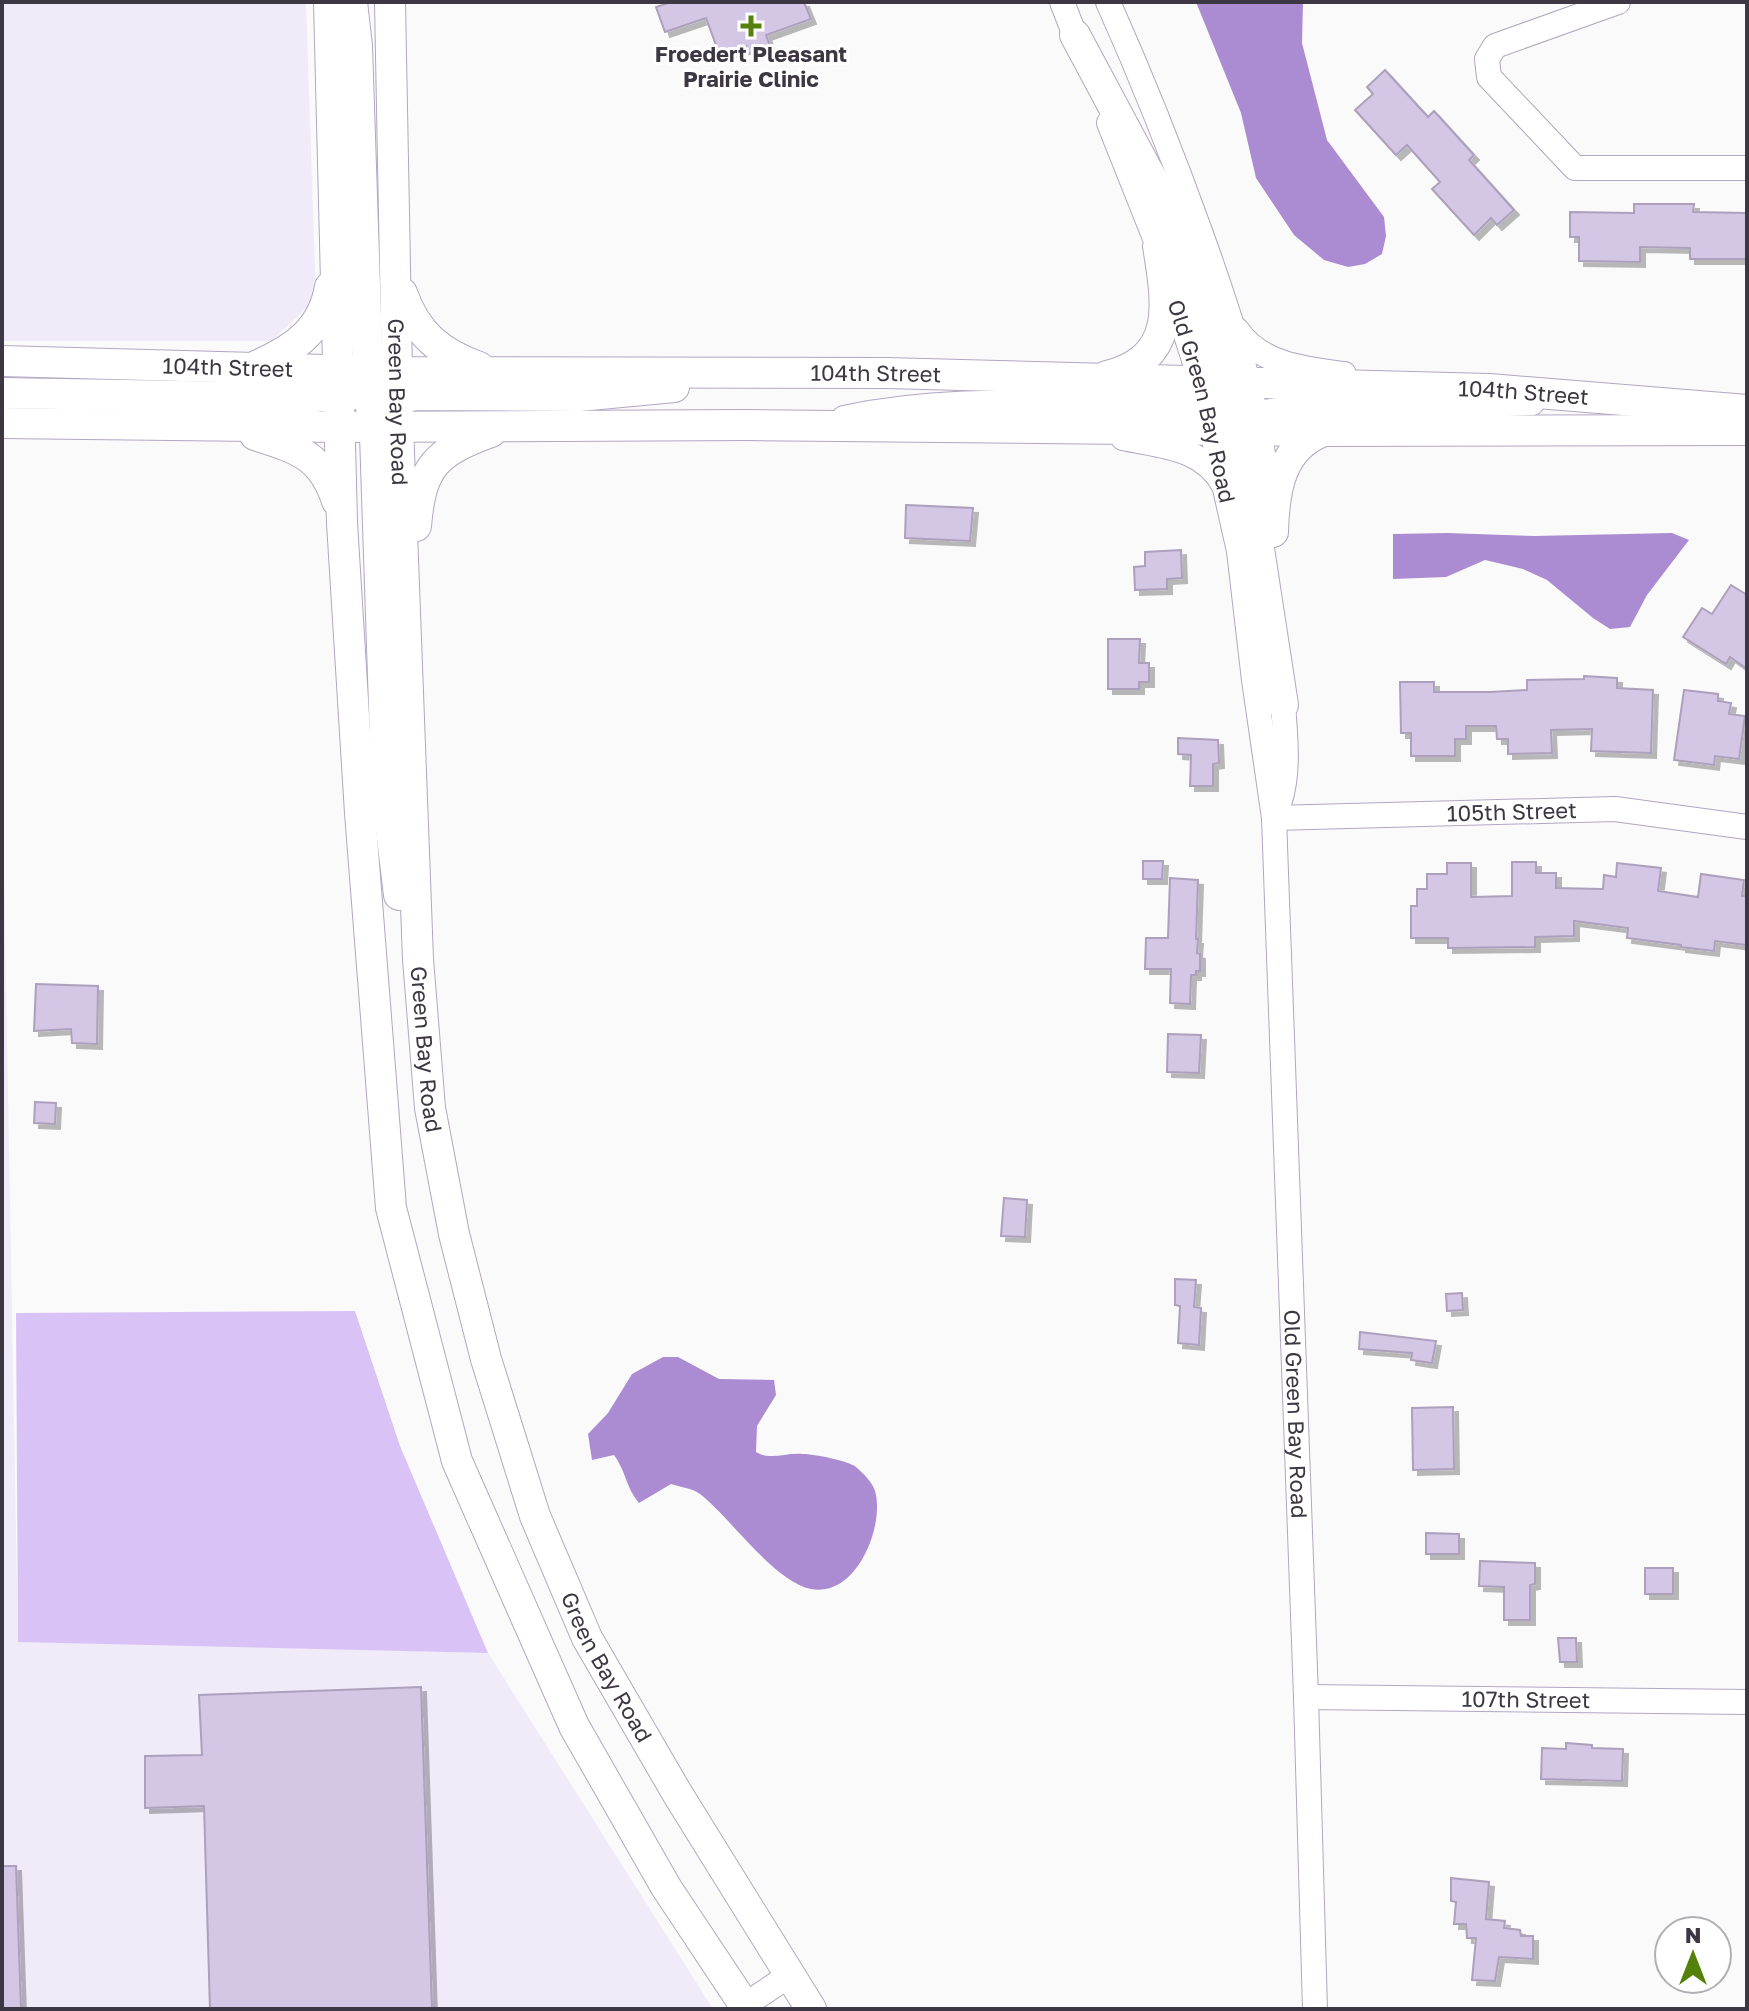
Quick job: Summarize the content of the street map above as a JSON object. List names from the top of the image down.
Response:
{
  "streets": {
    "main road": ["104th Street", "Green Bay Road"],
    "street": ["Old Green Bay Road", "105th Street", "107th Street"]
  },
  "crossings": [
    ["104th Street", "Green Bay Road"],
    ["104th Street", "Old Green Bay Road"],
    ["Old Green Bay Road", "105th Street"],
    ["Old Green Bay Road", "107th Street"]
  ],
  "places": {
    "health": ["Froedert Pleasant Prairie Clinic"]
  },
  "north": "top"
}
